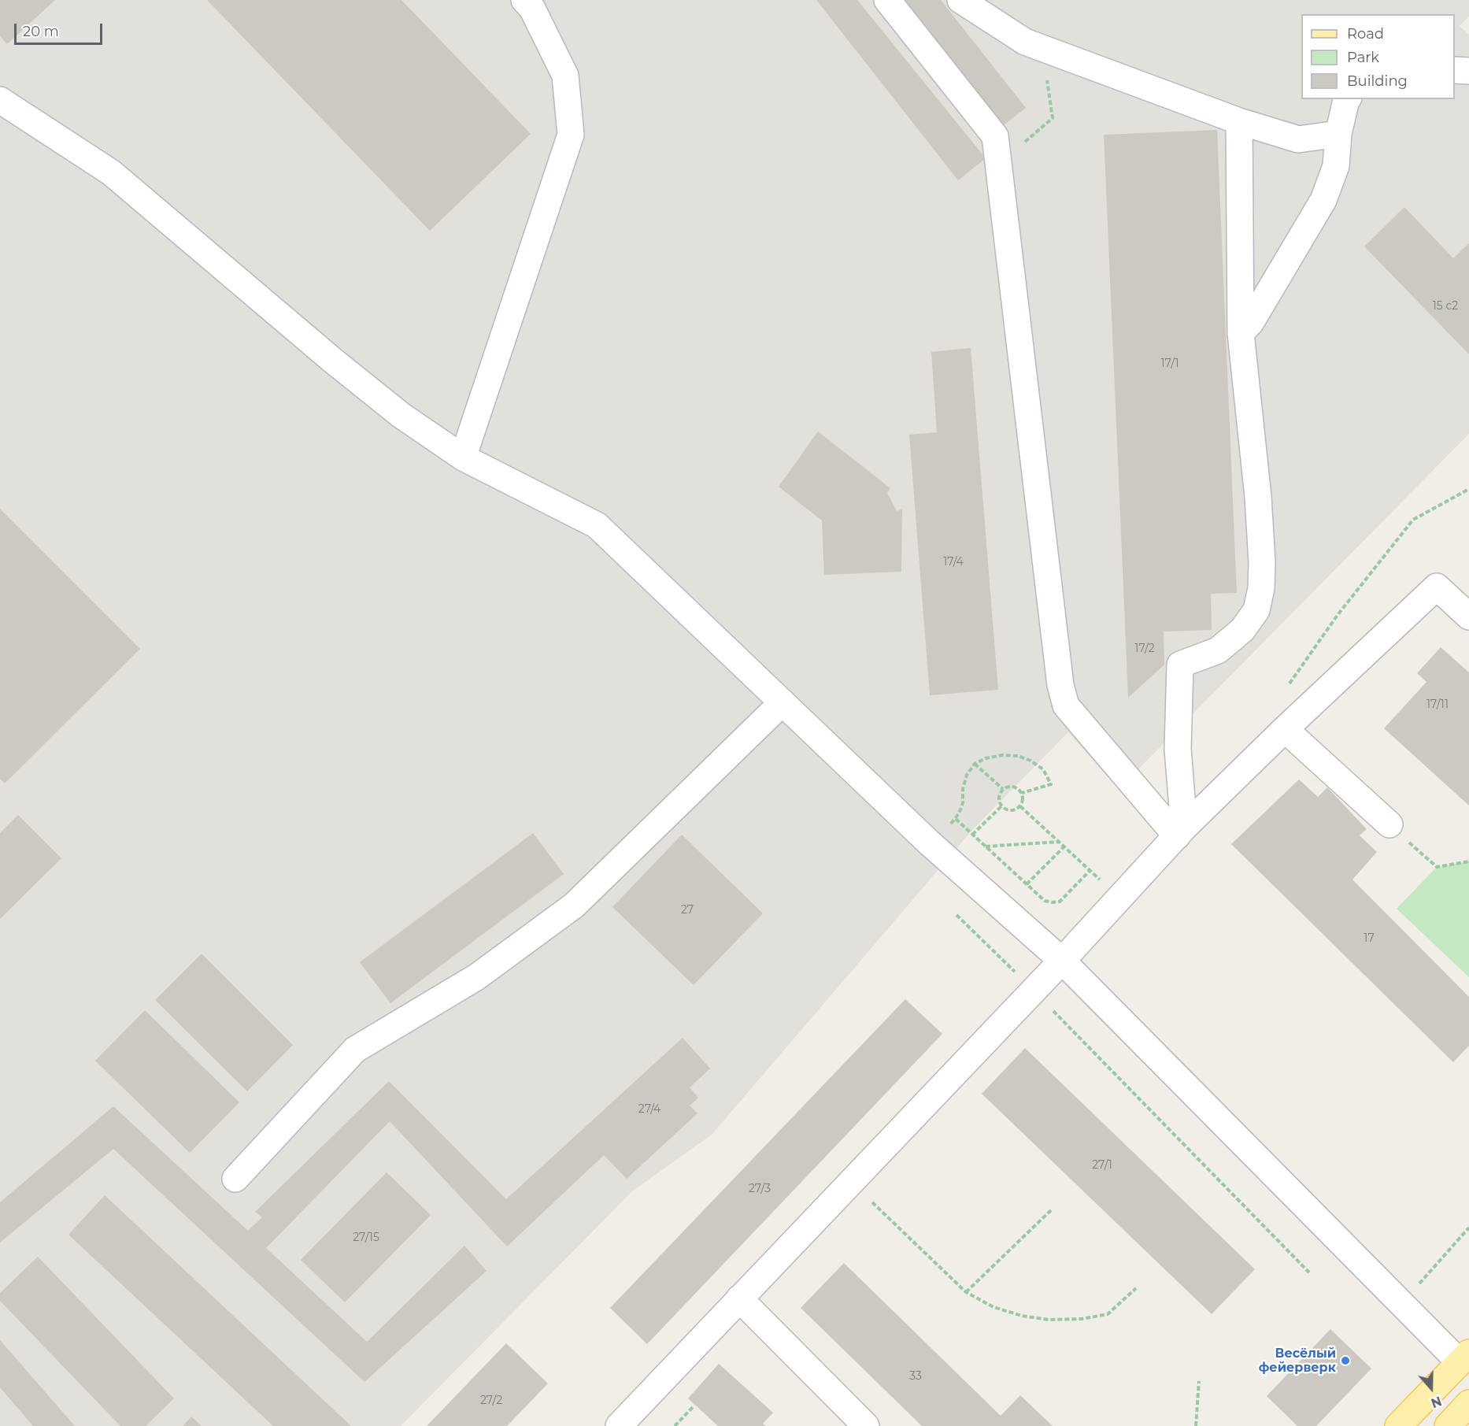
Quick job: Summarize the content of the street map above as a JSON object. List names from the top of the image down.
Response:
{
  "places": ["Весёлый фейерверк"],
  "house_numbers": [
    "15 с2",
    "17/1",
    "17/4",
    "17/2",
    "17/11",
    "27",
    "17",
    "27/4",
    "27/1",
    "27/3",
    "27/15",
    "33",
    "27/2"
  ],
  "legend": ["Road", "Park", "Building"],
  "scale_bar": "20 m",
  "north": "bottom"
}
